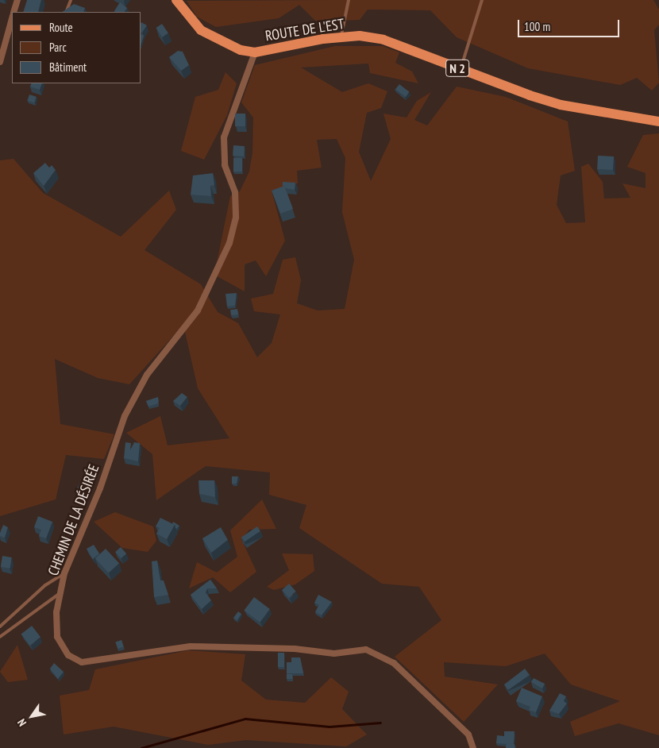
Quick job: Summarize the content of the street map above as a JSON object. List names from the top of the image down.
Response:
{
  "streets": {
    "main road": ["ROUTE DE L'EST", "N 2"],
    "street": ["CHEMIN DE LA DÉSIRÉE"]
  },
  "crossings": [
    ["ROUTE DE L'EST", "CHEMIN DE LA DÉSIRÉE"]
  ],
  "legend": ["Route", "Parc", "Bâtiment"],
  "scale_bar": "100 m",
  "north": "bottom left"
}
